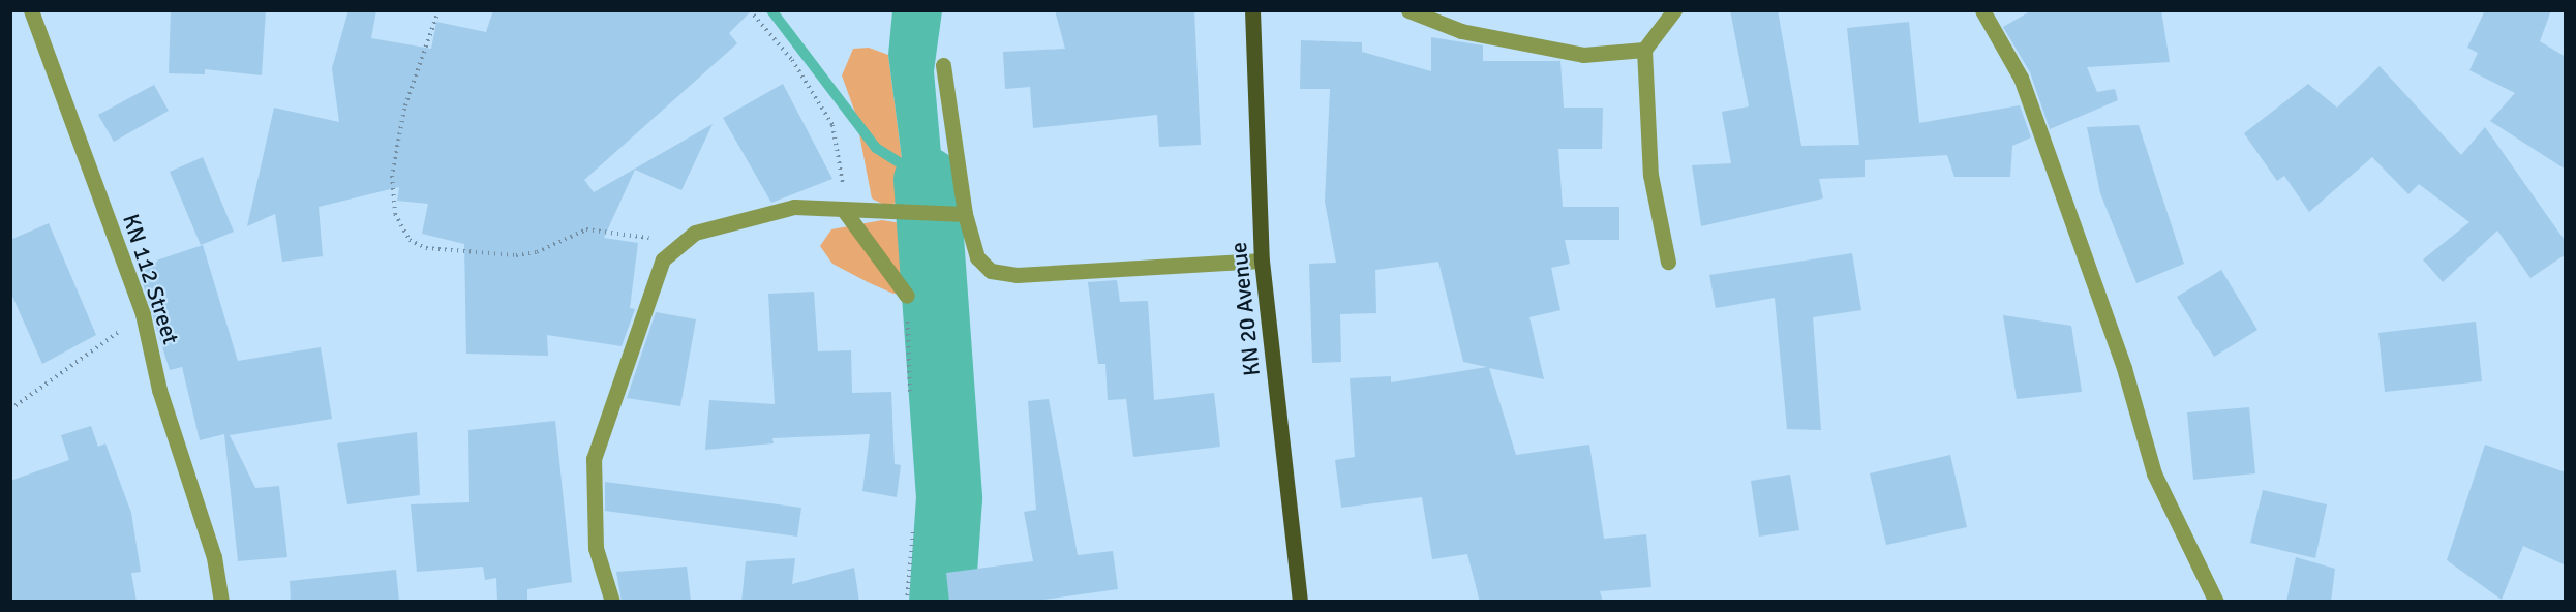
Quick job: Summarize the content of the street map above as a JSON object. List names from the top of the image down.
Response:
{
  "streets": {
    "main road": ["KN 20 Avenue"],
    "street": ["KN 112 Street"]
  }
}
